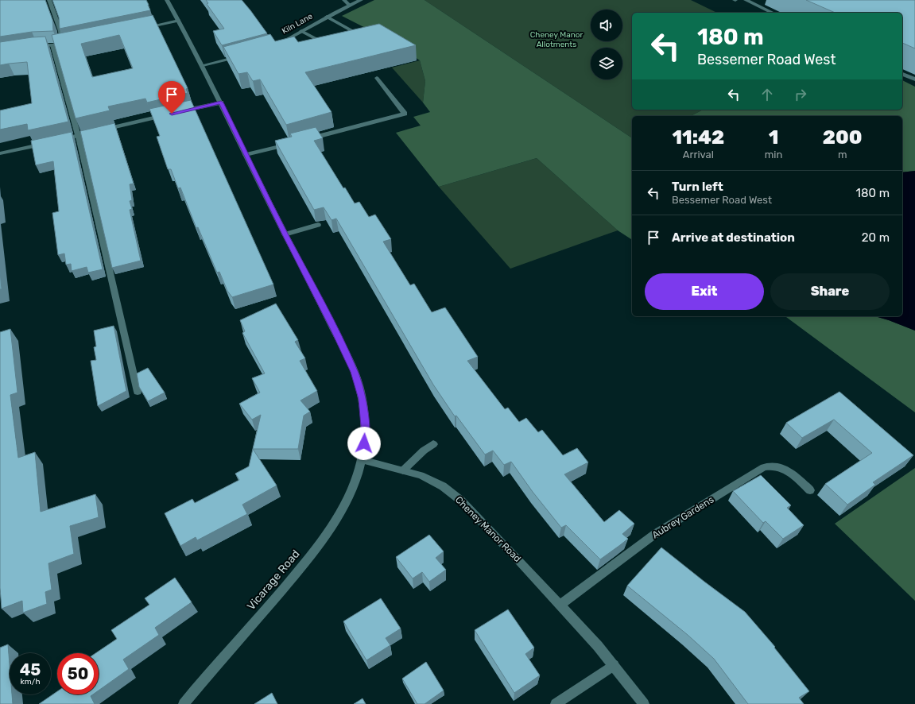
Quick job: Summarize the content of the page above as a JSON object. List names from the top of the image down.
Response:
{
  "streets": {
    "street": [
      "Kiln Lane",
      "Aubrey Gardens",
      "Cheney Manor Road",
      "Vicarage Road"
    ]
  },
  "crossings": [
    ["Aubrey Gardens", "Cheney Manor Road"],
    ["Cheney Manor Road", "Vicarage Road"]
  ],
  "parks": ["Cheney Manor Allotments"],
  "page": {
    "turn": ["180 m", "Bessemer Road West"],
    "eta": [
      "11:42",
      "Arrival",
      "1",
      "min",
      "200",
      "m"
    ],
    "list": [
      {
        "name": "Turn left",
        "note": "Bessemer Road West",
        "value": "180 m"
      },
      {
        "name": "Arrive at destination",
        "value": "20 m"
      }
    ],
    "buttons": ["Exit", "Share"],
    "speed": "45 km/h",
    "limit": "50"
  }
}
